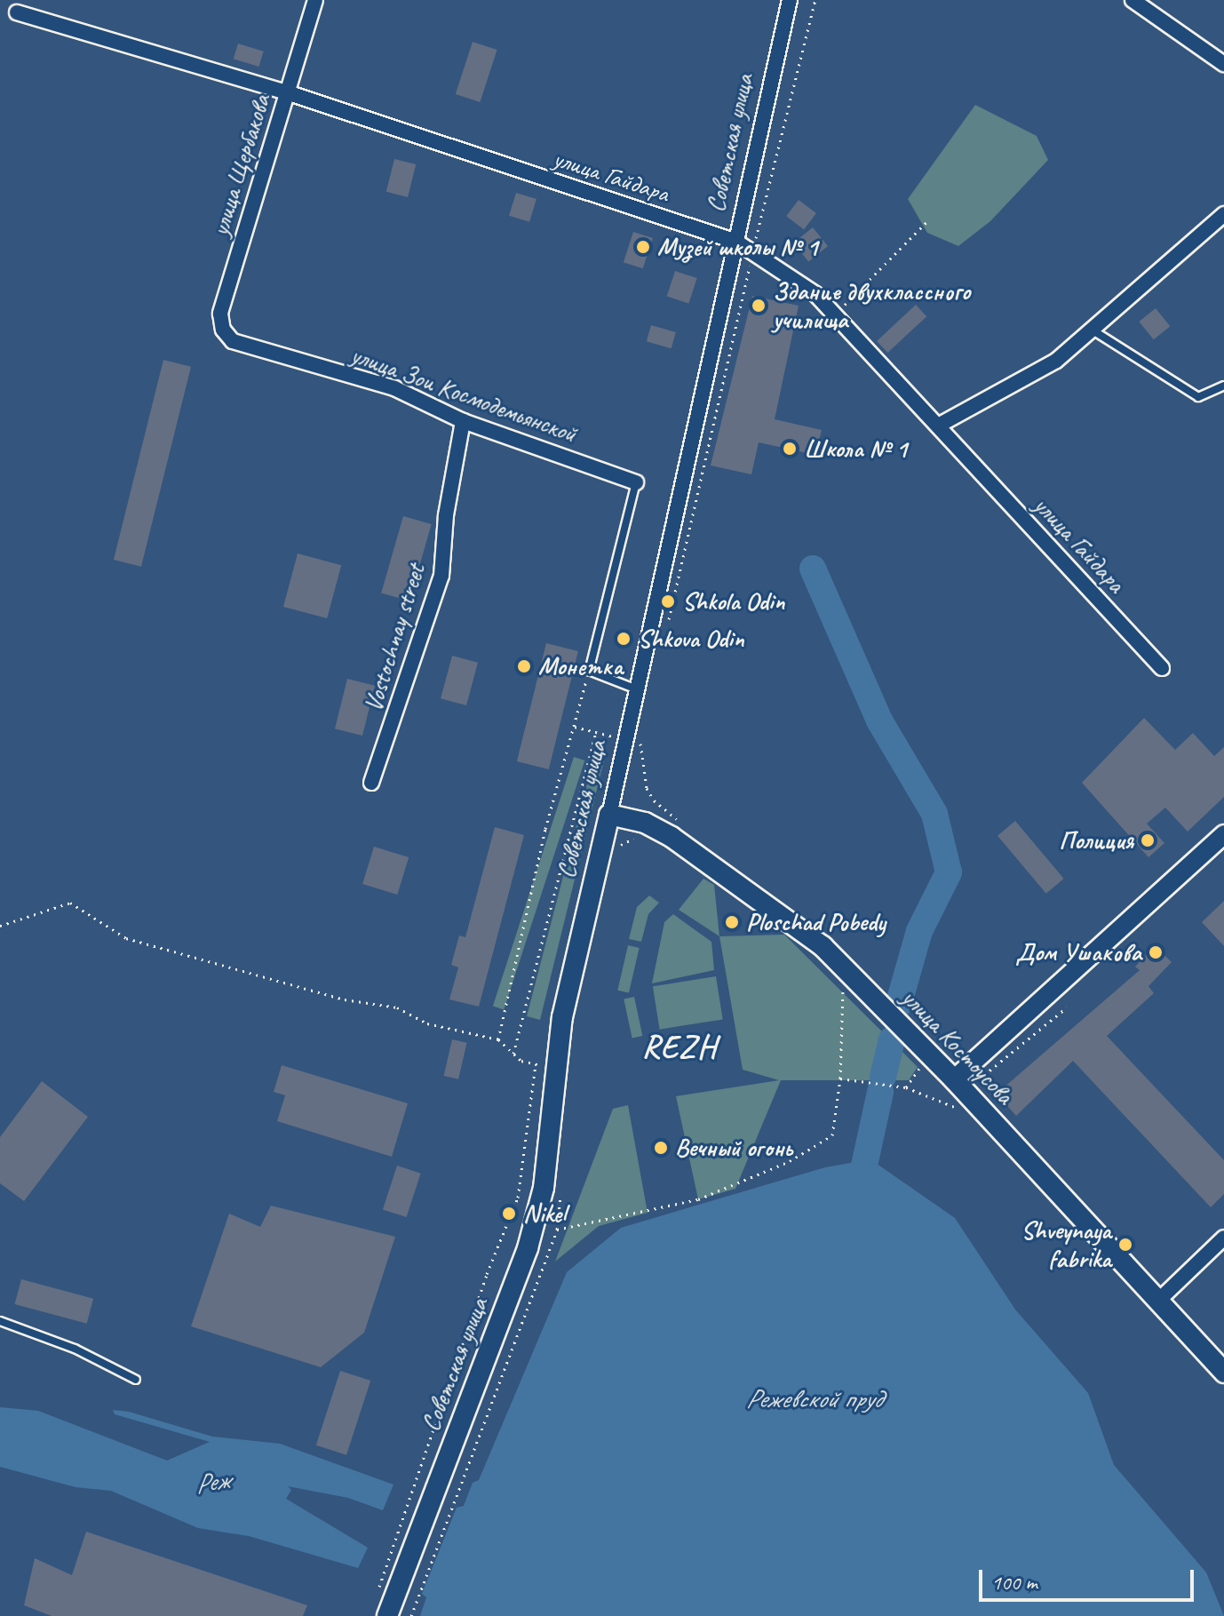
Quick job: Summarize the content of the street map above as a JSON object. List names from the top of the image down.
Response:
{
  "streets": {
    "main road": ["Советская улица", "улица Костоусова"],
    "street": [
      "улица Щербакова",
      "улица Гайдара",
      "улица Зои Космодемьянской",
      "Vostochnay street"
    ]
  },
  "crossings": [
    ["Советская улица", "улица Гайдара"],
    ["Советская улица", "улица Костоусова"],
    ["улица Щербакова", "улица Гайдара"],
    ["улица Щербакова", "улица Зои Космодемьянской"],
    ["улица Зои Космодемьянской", "Vostochnay street"]
  ],
  "districts": ["REZH"],
  "water": ["Режевской пруд", "Реж"],
  "places": [
    "Музей школы № 1",
    "Здание двухклассного училища",
    "Школа № 1",
    "Shkola Odin",
    "Shkova Odin",
    "Монетка",
    "Полиция",
    "Ploschad Pobedy",
    "Дом Ушакова",
    "Вечный огонь",
    "Nikel",
    "Shveynaya fabrika"
  ],
  "scale_bar": "100 m"
}
